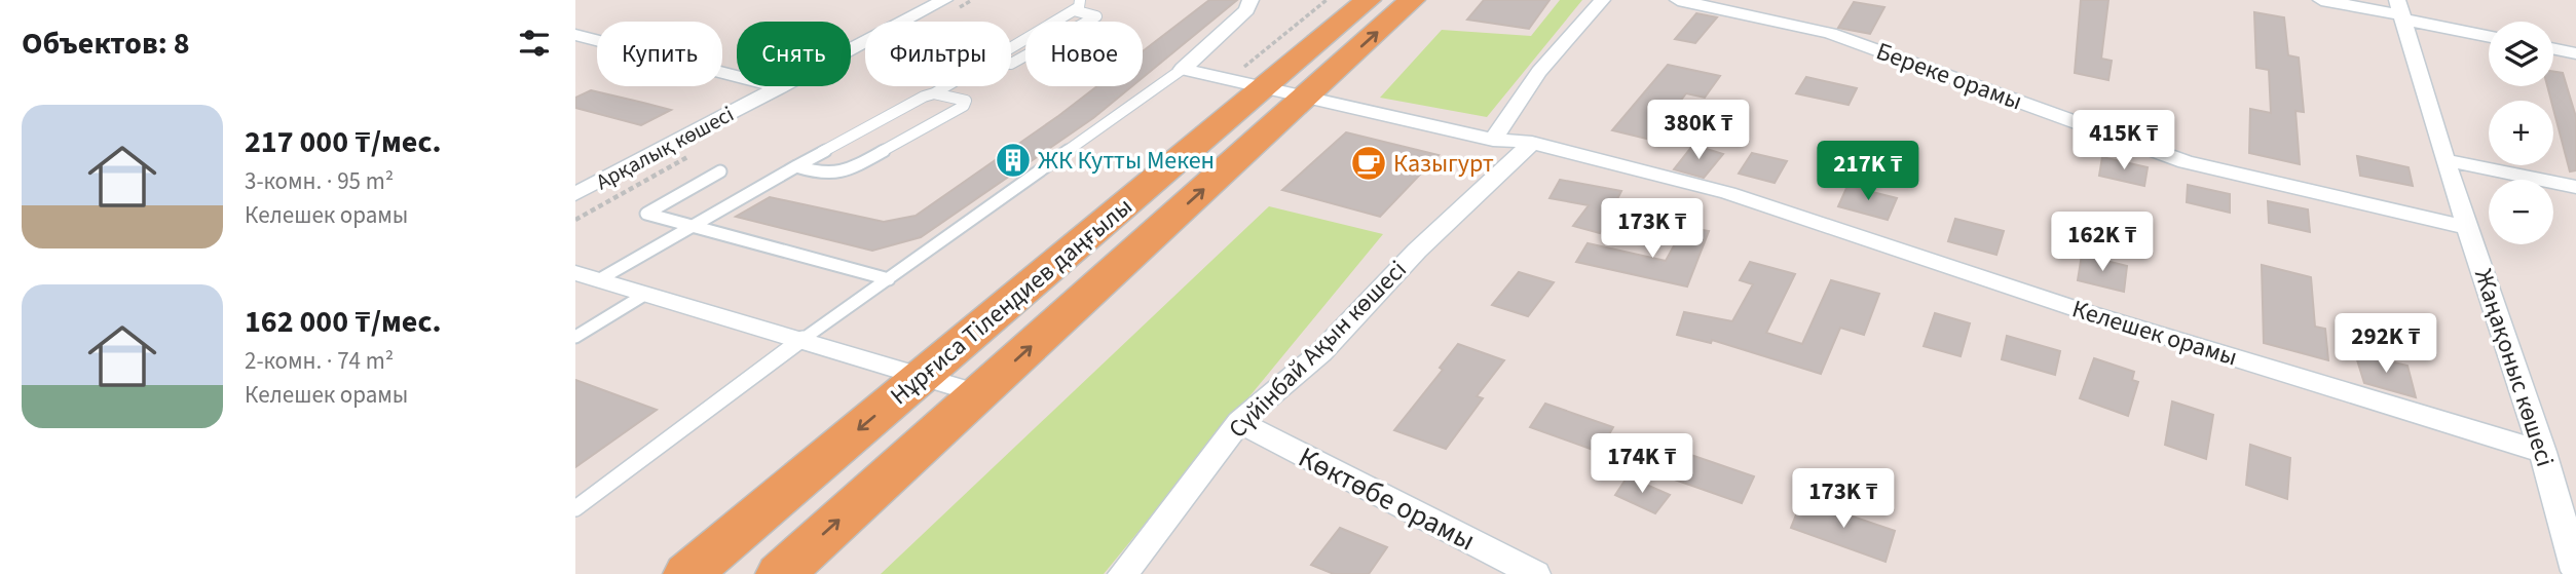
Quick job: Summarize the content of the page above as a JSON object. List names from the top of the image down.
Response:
{
  "streets": {
    "main road": ["Нұрғиса Тілендиев даңғылы"],
    "street": [
      "Береке орамы",
      "Арқалық көшесі",
      "Келешек орамы",
      "Сүйінбай Ақын көшесі",
      "Жаңақоныс көшесі",
      "Көктөбе орамы"
    ]
  },
  "crossings": [
    ["Береке орамы", "Жаңақоныс көшесі"],
    ["Нұрғиса Тілендиев даңғылы", "Келешек орамы"],
    ["Келешек орамы", "Сүйінбай Ақын көшесі"],
    ["Келешек орамы", "Жаңақоныс көшесі"],
    ["Сүйінбай Ақын көшесі", "Көктөбе орамы"]
  ],
  "places": {
    "building": ["ЖК Кутты Мекен"],
    "cafe": ["Казыгурт"]
  },
  "page": {
    "heading": "Объектов: 8",
    "map_buttons": ["+", "−"],
    "chip": [
      "Купить",
      "Снять",
      "Фильтры",
      "Новое"
    ],
    "list": [
      {
        "name": "217 000 ₸/мес.",
        "note": "3-комн. · 95 m² · Келешек орамы"
      },
      {
        "name": "162 000 ₸/мес.",
        "note": "2-комн. · 74 m² · Келешек орамы"
      }
    ],
    "price": [
      "380K ₸",
      "415K ₸",
      "217K ₸",
      "173K ₸",
      "162K ₸",
      "292K ₸",
      "174K ₸",
      "173K ₸"
    ]
  }
}
